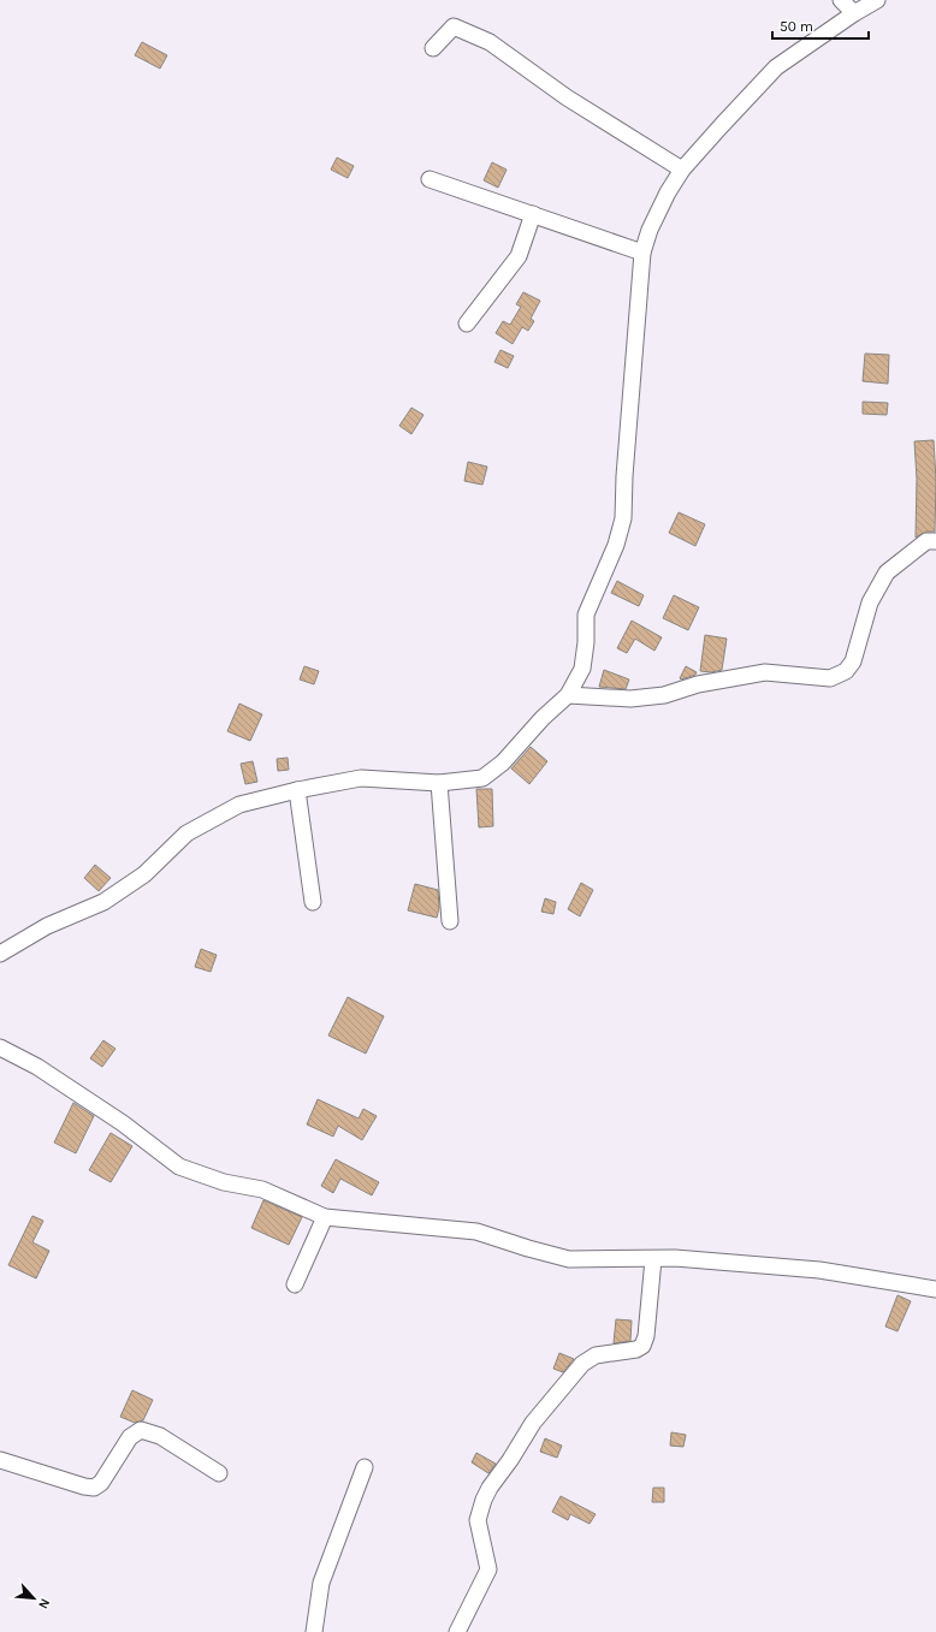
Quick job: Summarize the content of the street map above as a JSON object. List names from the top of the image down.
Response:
{
  "scale_bar": "50 m",
  "north": "bottom right"
}
